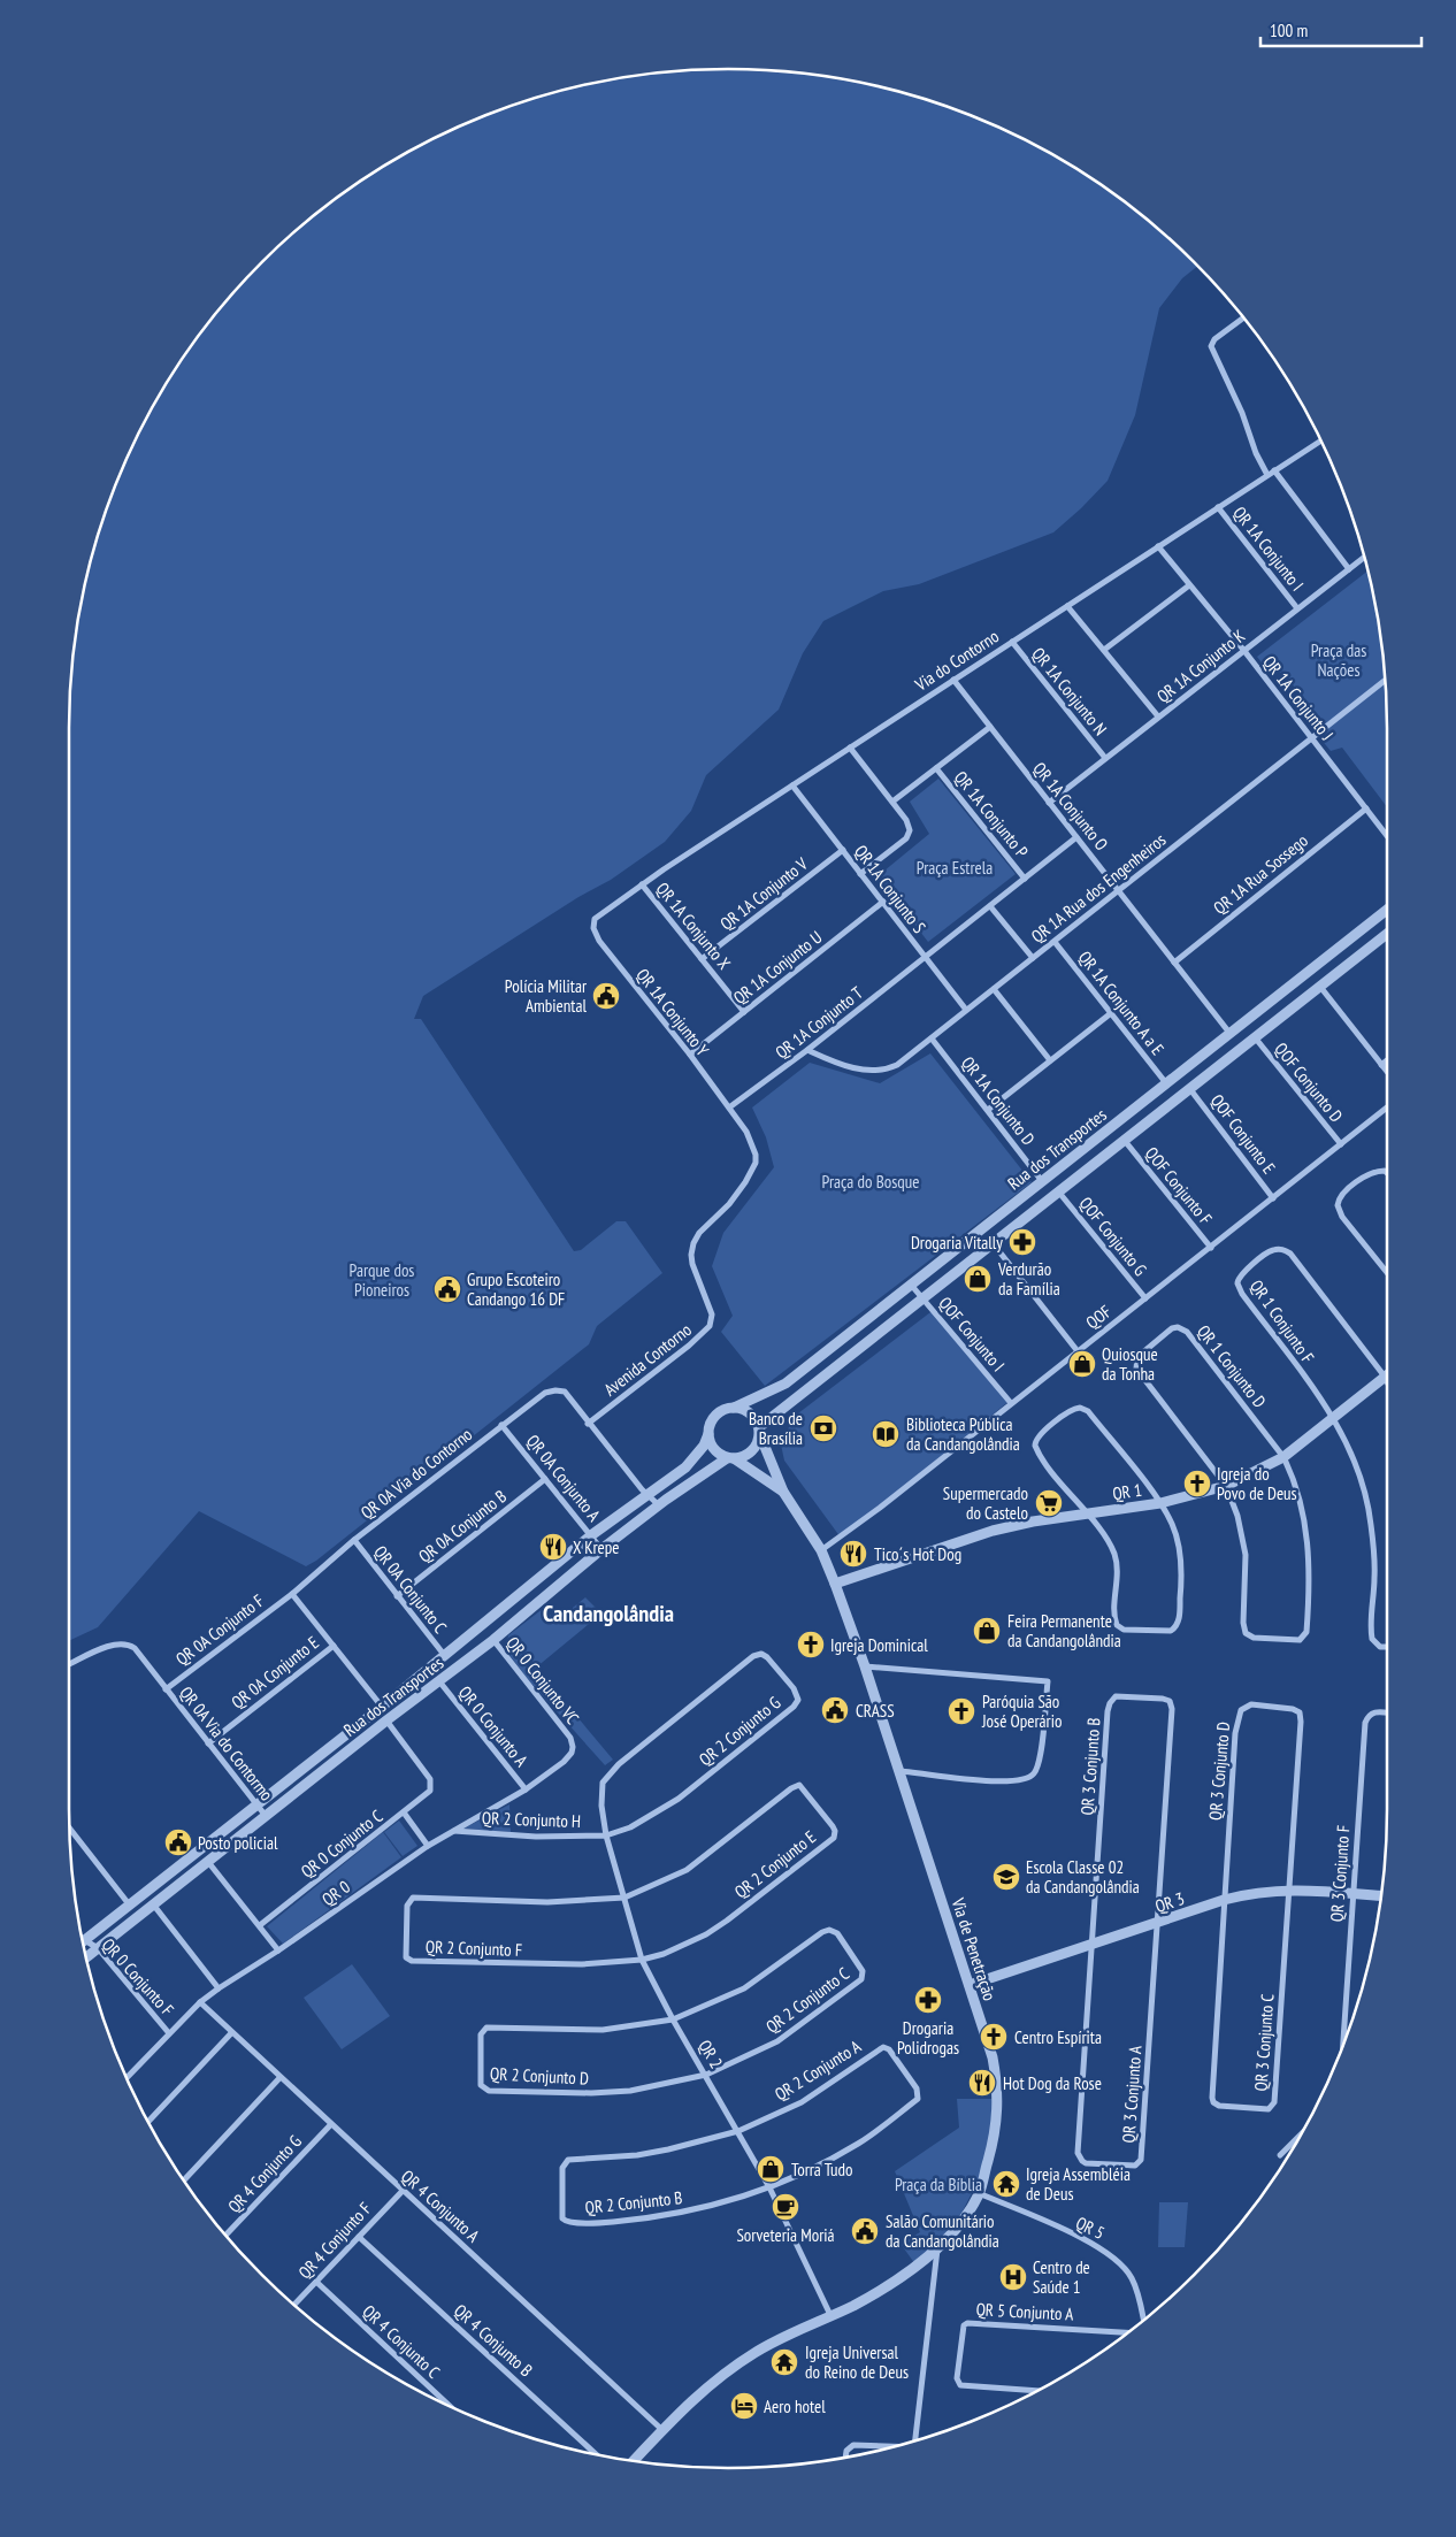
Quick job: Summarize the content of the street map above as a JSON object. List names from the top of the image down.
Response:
{
  "streets": {
    "street": [
      "QR 1A Conjunto I",
      "Via do Contorno",
      "QR 1A Conjunto K",
      "QR 1A Conjunto N",
      "QR 1A Conjunto J",
      "QR 1A Conjunto O",
      "QR 1A Conjunto P",
      "QR 1A Rua Sossego",
      "QR 1A Rua dos Engenheiros",
      "QR 1A Conjunto S",
      "QR 1A Conjunto V",
      "QR 1A Conjunto X",
      "QR 1A Conjunto U",
      "QR 1A Conjunto A a E",
      "QR 1A Conjunto Y",
      "QR 1A Conjunto T",
      "QOF Conjunto D",
      "QR 1A Conjunto D",
      "QOF Conjunto E",
      "Rua dos Transportes",
      "QOF Conjunto F",
      "QOF Conjunto G",
      "QOF",
      "QR 1 Conjunto F",
      "QOF Conjunto I",
      "Avenida Contorno",
      "QR 1 Conjunto D",
      "QR 0A Via do Contorno",
      "QR 0A Conjunto A",
      "QR 1",
      "QR 0A Conjunto B",
      "QR 0A Conjunto C",
      "QR 0A Conjunto F",
      "QR 0A Conjunto E",
      "QR 0 Conjunto VC",
      "QR 0 Conjunto A",
      "QR 2 Conjunto G",
      "QR 0A Via do Contormo",
      "QR 3 Conjunto B",
      "QR 3 Conjunto D",
      "QR 2 Conjunto H",
      "QR 0 Conjunto C",
      "QR 2 Conjunto E",
      "QR 3 Conjunto F",
      "QR 0",
      "QR 3",
      "QR 2 Conjunto F",
      "Via de Penetração",
      "QR 0 Conjunto F",
      "QR 2 Conjunto C",
      "QR 3 Conjunto C",
      "QR 2",
      "QR 2 Conjunto A",
      "QR 2 Conjunto D",
      "QR 3 Conjunto A",
      "QR 4 Conjunto G",
      "QR 2 Conjunto B",
      "QR 4 Conjunto A",
      "QR 5",
      "QR 4 Conjunto F",
      "QR 5 Conjunto A",
      "QR 4 Conjunto B",
      "QR 4 Conjunto C"
    ]
  },
  "crossings": [
    ["QR 1A Conjunto I", "Via do Contorno"],
    ["QR 1A Conjunto I", "QR 1A Conjunto K"],
    ["Via do Contorno", "QR 1A Conjunto N"],
    ["Via do Contorno", "QR 1A Conjunto J"],
    ["Via do Contorno", "QR 1A Conjunto O"],
    ["Via do Contorno", "QR 1A Conjunto S"],
    ["Via do Contorno", "QR 1A Conjunto X"],
    ["Via do Contorno", "QR 1A Conjunto Y"],
    ["QR 1A Conjunto K", "QR 1A Conjunto N"],
    ["QR 1A Conjunto K", "QR 1A Conjunto J"],
    ["QR 1A Conjunto K", "QR 1A Conjunto O"],
    ["QR 1A Conjunto J", "QR 1A Rua Sossego"],
    ["QR 1A Conjunto J", "QR 1A Rua dos Engenheiros"],
    ["QR 1A Conjunto O", "QR 1A Rua Sossego"],
    ["QR 1A Conjunto O", "QR 1A Rua dos Engenheiros"],
    ["QR 1A Conjunto O", "QR 1A Conjunto T"],
    ["QR 1A Conjunto O", "Rua dos Transportes"],
    ["QR 1A Conjunto P", "QR 1A Conjunto T"],
    ["QR 1A Rua dos Engenheiros", "QR 1A Conjunto S"],
    ["QR 1A Rua dos Engenheiros", "QR 1A Conjunto A a E"],
    ["QR 1A Rua dos Engenheiros", "QR 1A Conjunto T"],
    ["QR 1A Rua dos Engenheiros", "QR 1A Conjunto D"],
    ["QR 1A Conjunto S", "QR 1A Conjunto V"],
    ["QR 1A Conjunto S", "QR 1A Conjunto U"],
    ["QR 1A Conjunto S", "QR 1A Conjunto T"],
    ["QR 1A Conjunto V", "QR 1A Conjunto X"],
    ["QR 1A Conjunto X", "QR 1A Conjunto U"],
    ["QR 1A Conjunto U", "QR 1A Conjunto Y"],
    ["QR 1A Conjunto A a E", "Rua dos Transportes"],
    ["QR 1A Conjunto Y", "QR 1A Conjunto T"],
    ["QR 1A Conjunto Y", "Avenida Contorno"],
    ["QOF Conjunto D", "Rua dos Transportes"],
    ["QOF Conjunto D", "QOF"],
    ["QR 1A Conjunto D", "Rua dos Transportes"],
    ["QOF Conjunto E", "Rua dos Transportes"],
    ["QOF Conjunto E", "QOF"],
    ["Rua dos Transportes", "QOF Conjunto F"],
    ["Rua dos Transportes", "QOF Conjunto G"],
    ["Rua dos Transportes", "QOF Conjunto I"],
    ["Rua dos Transportes", "QR 0A Conjunto A"],
    ["Rua dos Transportes", "QR 0A Conjunto C"],
    ["Rua dos Transportes", "QR 0 Conjunto VC"],
    ["Rua dos Transportes", "QR 0 Conjunto A"],
    ["Rua dos Transportes", "QR 0A Via do Contormo"],
    ["Rua dos Transportes", "QR 0 Conjunto C"],
    ["Rua dos Transportes", "Via de Penetração"],
    ["Rua dos Transportes", "QR 0 Conjunto F"],
    ["QOF Conjunto F", "QOF"],
    ["QOF Conjunto G", "QOF"],
    ["QOF", "QOF Conjunto I"],
    ["QOF", "Via de Penetração"],
    ["QR 1 Conjunto F", "QR 1"],
    ["Avenida Contorno", "QR 0A Via do Contorno"],
    ["QR 1 Conjunto D", "QR 1"],
    ["QR 0A Via do Contorno", "QR 0A Conjunto A"],
    ["QR 0A Via do Contorno", "QR 0A Conjunto C"],
    ["QR 0A Via do Contorno", "QR 0A Conjunto F"],
    ["QR 0A Conjunto A", "QR 0A Conjunto B"],
    ["QR 1", "Via de Penetração"],
    ["QR 0A Conjunto B", "QR 0A Conjunto C"],
    ["QR 0A Conjunto F", "QR 0A Via do Contormo"],
    ["QR 0A Conjunto E", "QR 0A Via do Contormo"],
    ["QR 0 Conjunto VC", "QR 0"],
    ["QR 0 Conjunto A", "QR 0"],
    ["QR 2 Conjunto G", "QR 2 Conjunto H"],
    ["QR 2 Conjunto G", "QR 2"],
    ["QR 3 Conjunto B", "QR 3"],
    ["QR 3 Conjunto B", "QR 3 Conjunto A"],
    ["QR 3 Conjunto D", "QR 3"],
    ["QR 3 Conjunto D", "QR 3 Conjunto C"],
    ["QR 2 Conjunto H", "QR 0"],
    ["QR 2 Conjunto H", "QR 2"],
    ["QR 2 Conjunto E", "QR 2 Conjunto F"],
    ["QR 2 Conjunto E", "QR 2"],
    ["QR 3 Conjunto F", "QR 3"],
    ["QR 0", "QR 0 Conjunto F"],
    ["QR 0", "QR 4 Conjunto A"],
    ["QR 3", "Via de Penetração"],
    ["QR 3", "QR 3 Conjunto C"],
    ["QR 3", "QR 3 Conjunto A"],
    ["QR 2 Conjunto F", "QR 2"],
    ["Via de Penetração", "QR 2"],
    ["Via de Penetração", "QR 4 Conjunto A"],
    ["Via de Penetração", "QR 5"],
    ["QR 2 Conjunto C", "QR 2"],
    ["QR 2 Conjunto C", "QR 2 Conjunto D"],
    ["QR 2", "QR 2 Conjunto A"],
    ["QR 2", "QR 2 Conjunto D"],
    ["QR 2", "QR 2 Conjunto B"],
    ["QR 2 Conjunto A", "QR 2 Conjunto B"],
    ["QR 4 Conjunto G", "QR 4 Conjunto A"],
    ["QR 4 Conjunto A", "QR 4 Conjunto F"],
    ["QR 4 Conjunto F", "QR 4 Conjunto B"],
    ["QR 4 Conjunto F", "QR 4 Conjunto C"]
  ],
  "districts": ["Candangolândia"],
  "parks": [
    "Praça das Nações",
    "Praça Estrela",
    "Praça do Bosque",
    "Parque dos Pioneiros",
    "Praça da Bíblia"
  ],
  "places": {
    "public building": [
      "Polícia Militar Ambiental",
      "Grupo Escoteiro Candango 16 DF",
      "CRASS",
      "Posto policial",
      "Salão Comunitário da Candangolândia"
    ],
    "pharmacy": ["Drogaria Vitally", "Drogaria Polidrogas"],
    "shop": [
      "Verdurão da Família",
      "Quiosque da Tonha",
      "Feira Permanente da Candangolândia",
      "Torra Tudo"
    ],
    "bank": ["Banco de Brasília"],
    "library": ["Biblioteca Pública da Candangolândia"],
    "church": [
      "Igreja do Povo de Deus",
      "Igreja Dominical",
      "Paróquia São José Operário",
      "Centro Espírita"
    ],
    "supermarket": ["Supermercado do Castelo"],
    "restaurant": ["X Krepe", "Tico´s Hot Dog", "Hot Dog da Rose"],
    "school or university": ["Escola Classe 02 da Candangolândia"],
    "temple": ["Igreja Assembléia de Deus", "Igreja Universal do Reino de Deus"],
    "cafe": ["Sorveteria Moriá"],
    "hospital": ["Centro de Saúde 1"],
    "hotel": ["Aero hotel"]
  },
  "scale_bar": "100 m"
}
